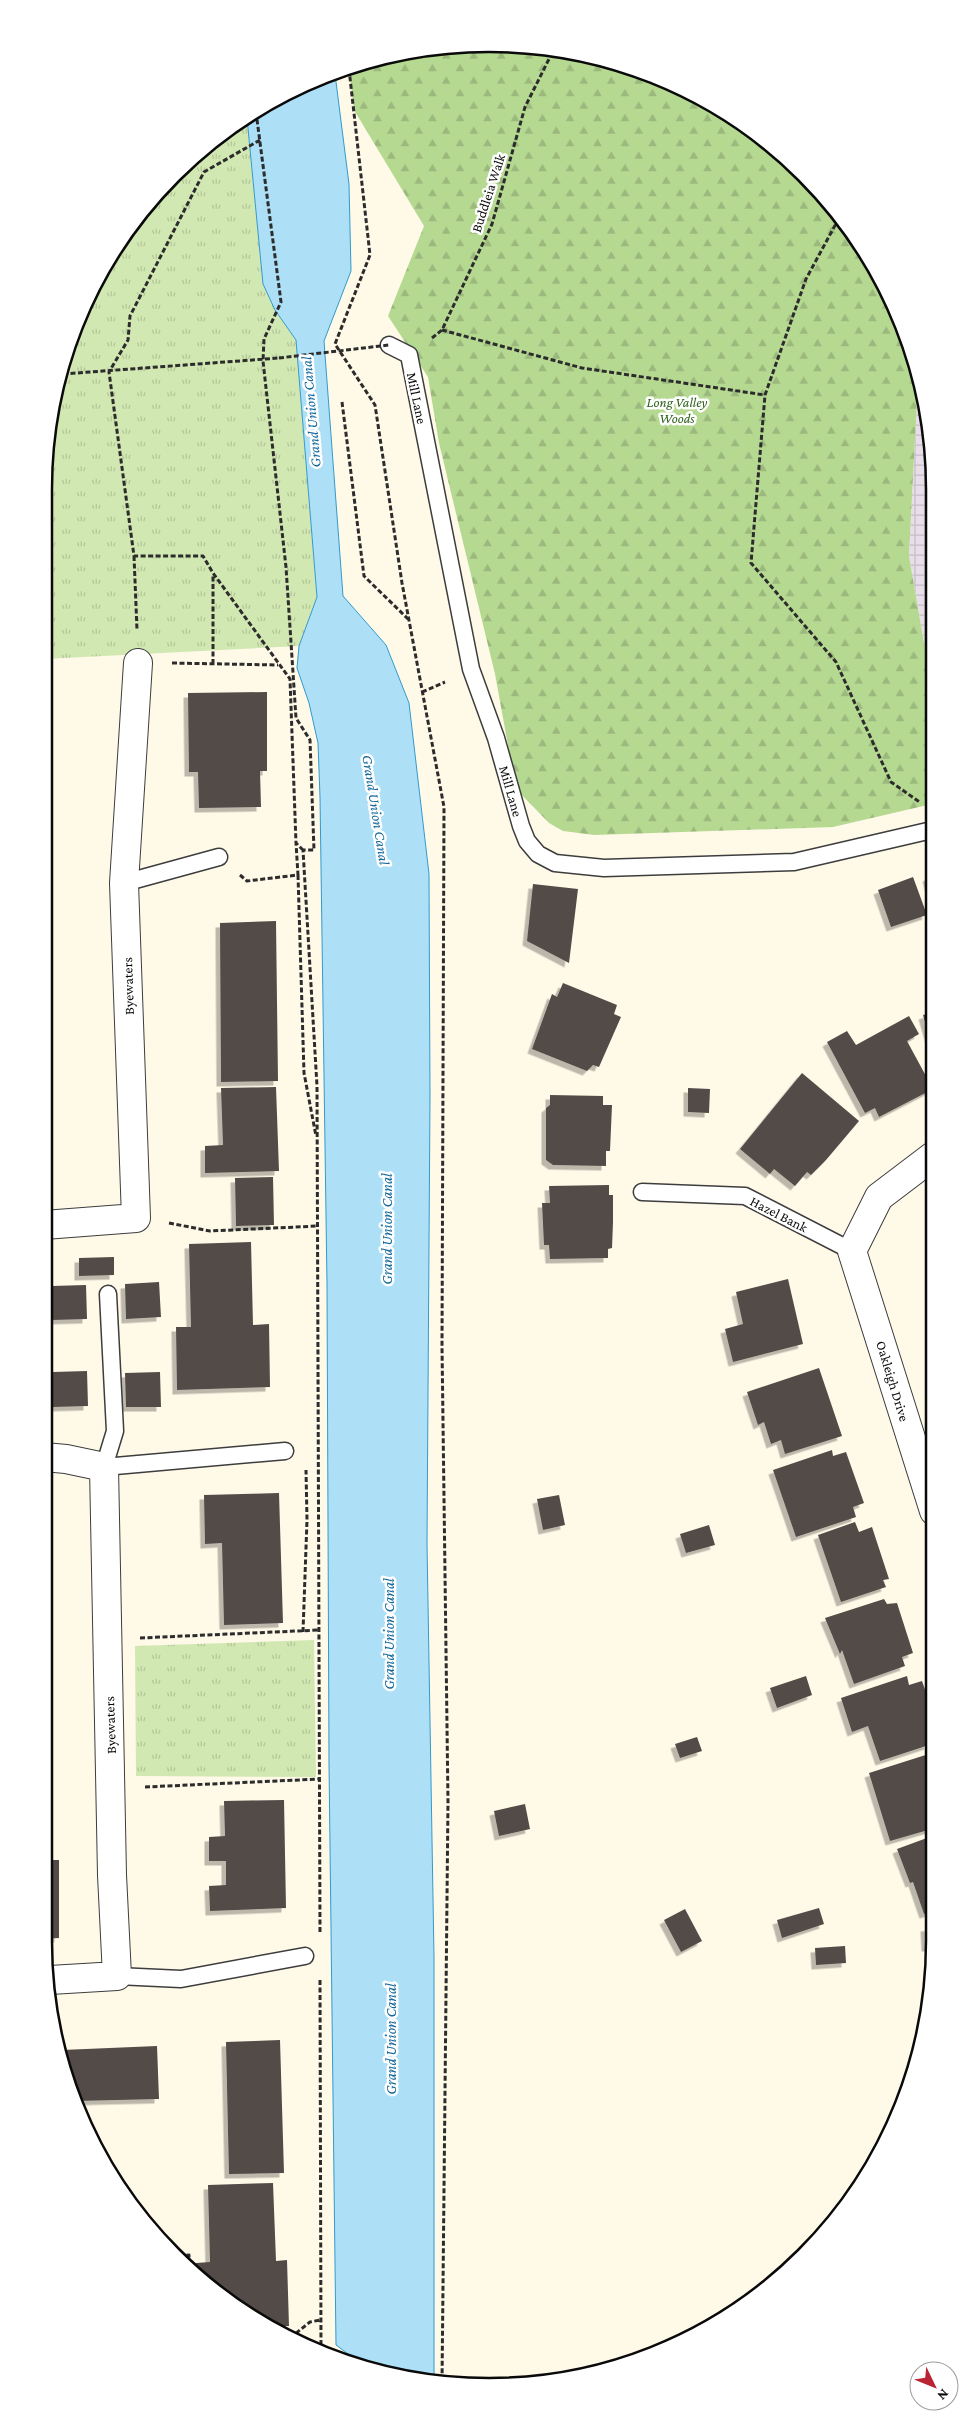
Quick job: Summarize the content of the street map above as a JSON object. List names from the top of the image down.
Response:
{
  "streets": {
    "street": ["Byewaters", "Oakleigh Drive"],
    "lane": ["Mill Lane", "Hazel Bank"],
    "path": ["Buddleia Walk"]
  },
  "crossings": [
    ["Buddleia Walk", "Mill Lane"],
    ["Hazel Bank", "Oakleigh Drive"]
  ],
  "water": ["Grand Union Canal"],
  "parks": ["Long Valley Woods"],
  "north": "bottom right"
}
